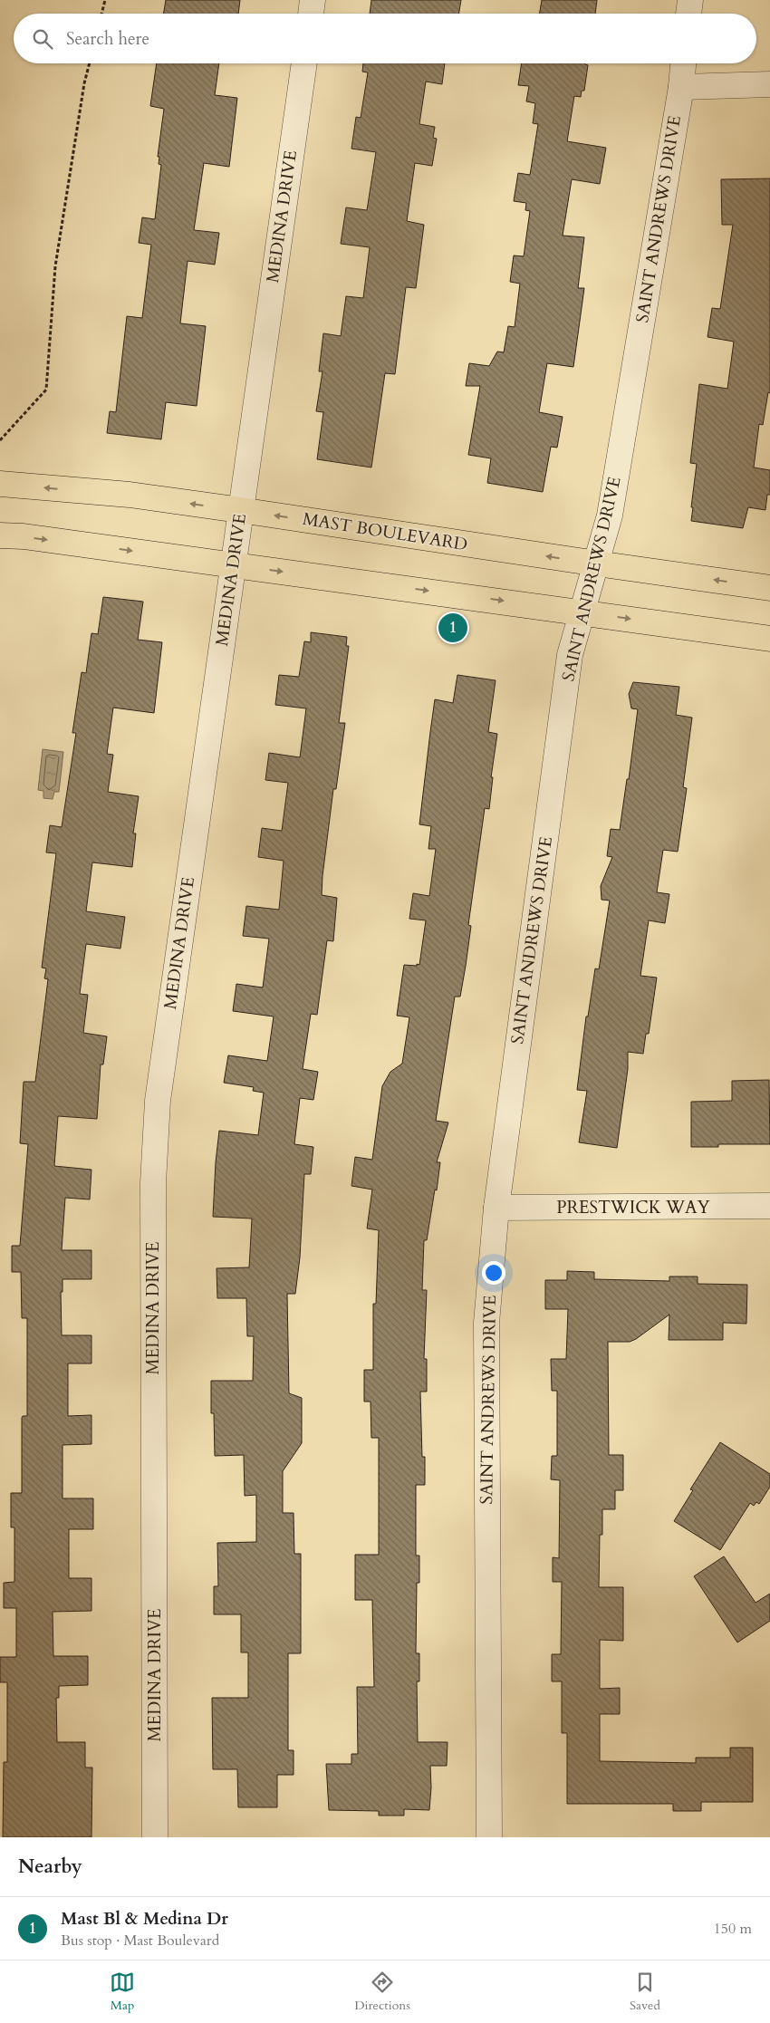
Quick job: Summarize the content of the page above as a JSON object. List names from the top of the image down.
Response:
{
  "streets": {
    "main road": ["MAST BOULEVARD"],
    "street": ["MEDINA DRIVE", "SAINT ANDREWS DRIVE", "PRESTWICK WAY"]
  },
  "crossings": [
    ["MEDINA DRIVE", "MAST BOULEVARD"],
    ["SAINT ANDREWS DRIVE", "MAST BOULEVARD"],
    ["SAINT ANDREWS DRIVE", "PRESTWICK WAY"]
  ],
  "page": {
    "search": "Search here",
    "pins": "1",
    "heading": "Nearby",
    "list": [
      {
        "mark": "1",
        "name": "Mast Bl & Medina Dr",
        "note": "Bus stop · Mast Boulevard",
        "value": "150 m"
      }
    ],
    "nav": ["Map", "Directions", "Saved"]
  }
}
